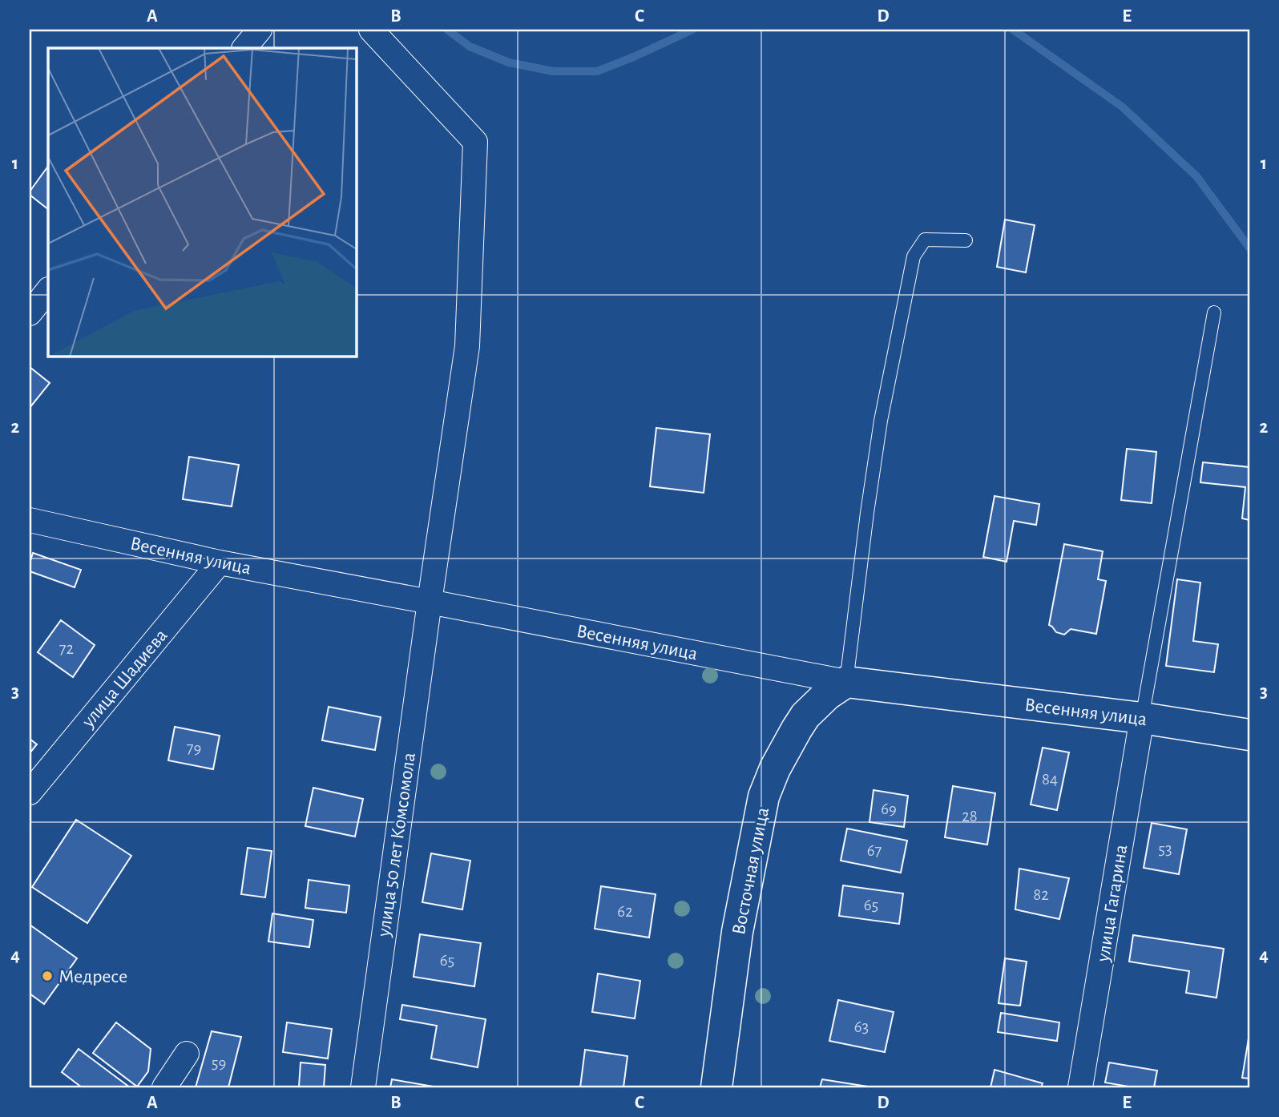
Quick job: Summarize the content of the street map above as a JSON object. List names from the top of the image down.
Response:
{
  "streets": {
    "street": [
      "Весенняя улица",
      "улица Шадиева",
      "улица 50 лет Комсомола",
      "Восточная улица",
      "улица Гагарина"
    ]
  },
  "crossings": [
    ["Весенняя улица", "улица Шадиева"],
    ["Весенняя улица", "улица 50 лет Комсомола"],
    ["Весенняя улица", "Восточная улица"],
    ["Весенняя улица", "улица Гагарина"]
  ],
  "places": ["Медресе"],
  "house_numbers": [
    "72",
    "79",
    "84",
    "69",
    "28",
    "53",
    "67",
    "82",
    "65",
    "62",
    "65",
    "63",
    "59"
  ],
  "grid": {
    "columns": [
      "A",
      "B",
      "C",
      "D",
      "E"
    ],
    "rows": [
      "1",
      "2",
      "3",
      "4"
    ]
  }
}
